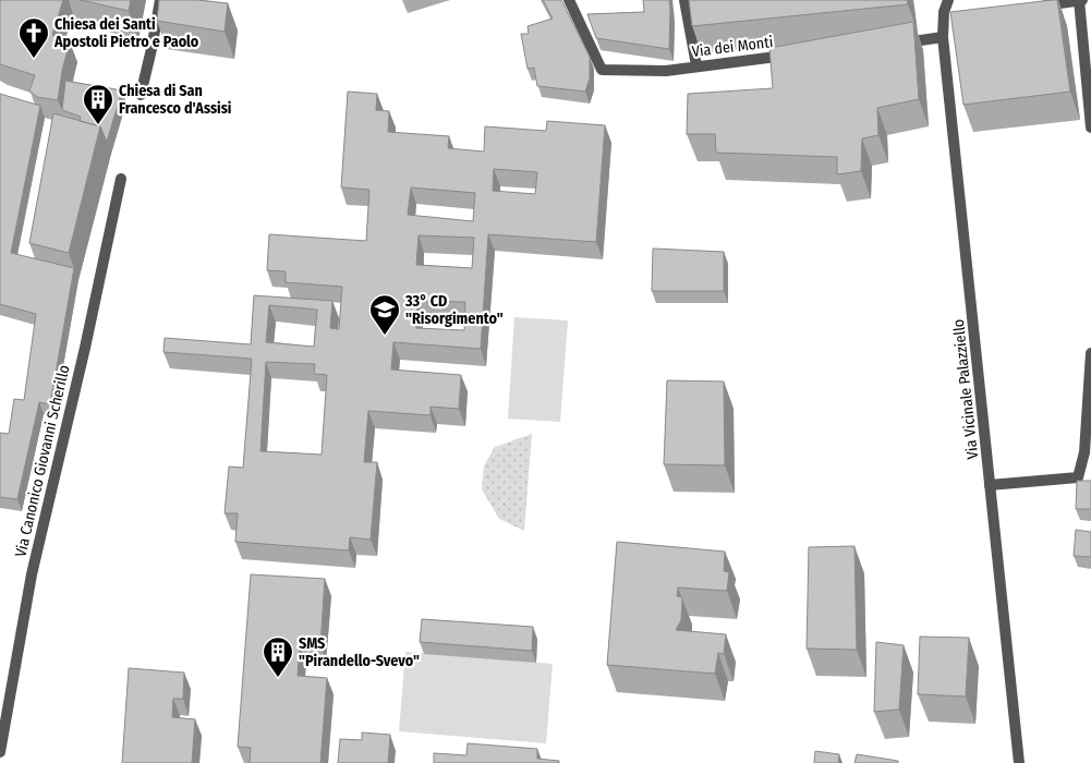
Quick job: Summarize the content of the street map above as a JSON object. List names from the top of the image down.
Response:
{
  "streets": {
    "street": ["Via dei Monti", "Via Vicinale Palazziello", "Via Canonico Giovanni Scherillo"]
  },
  "places": {
    "church": ["Chiesa dei Santi Apostoli Pietro e Paolo"],
    "building": ["Chiesa di San Francesco d'Assisi", "SMS \"Pirandello-Svevo\""],
    "school or university": ["33° CD \"Risorgimento\""]
  }
}
